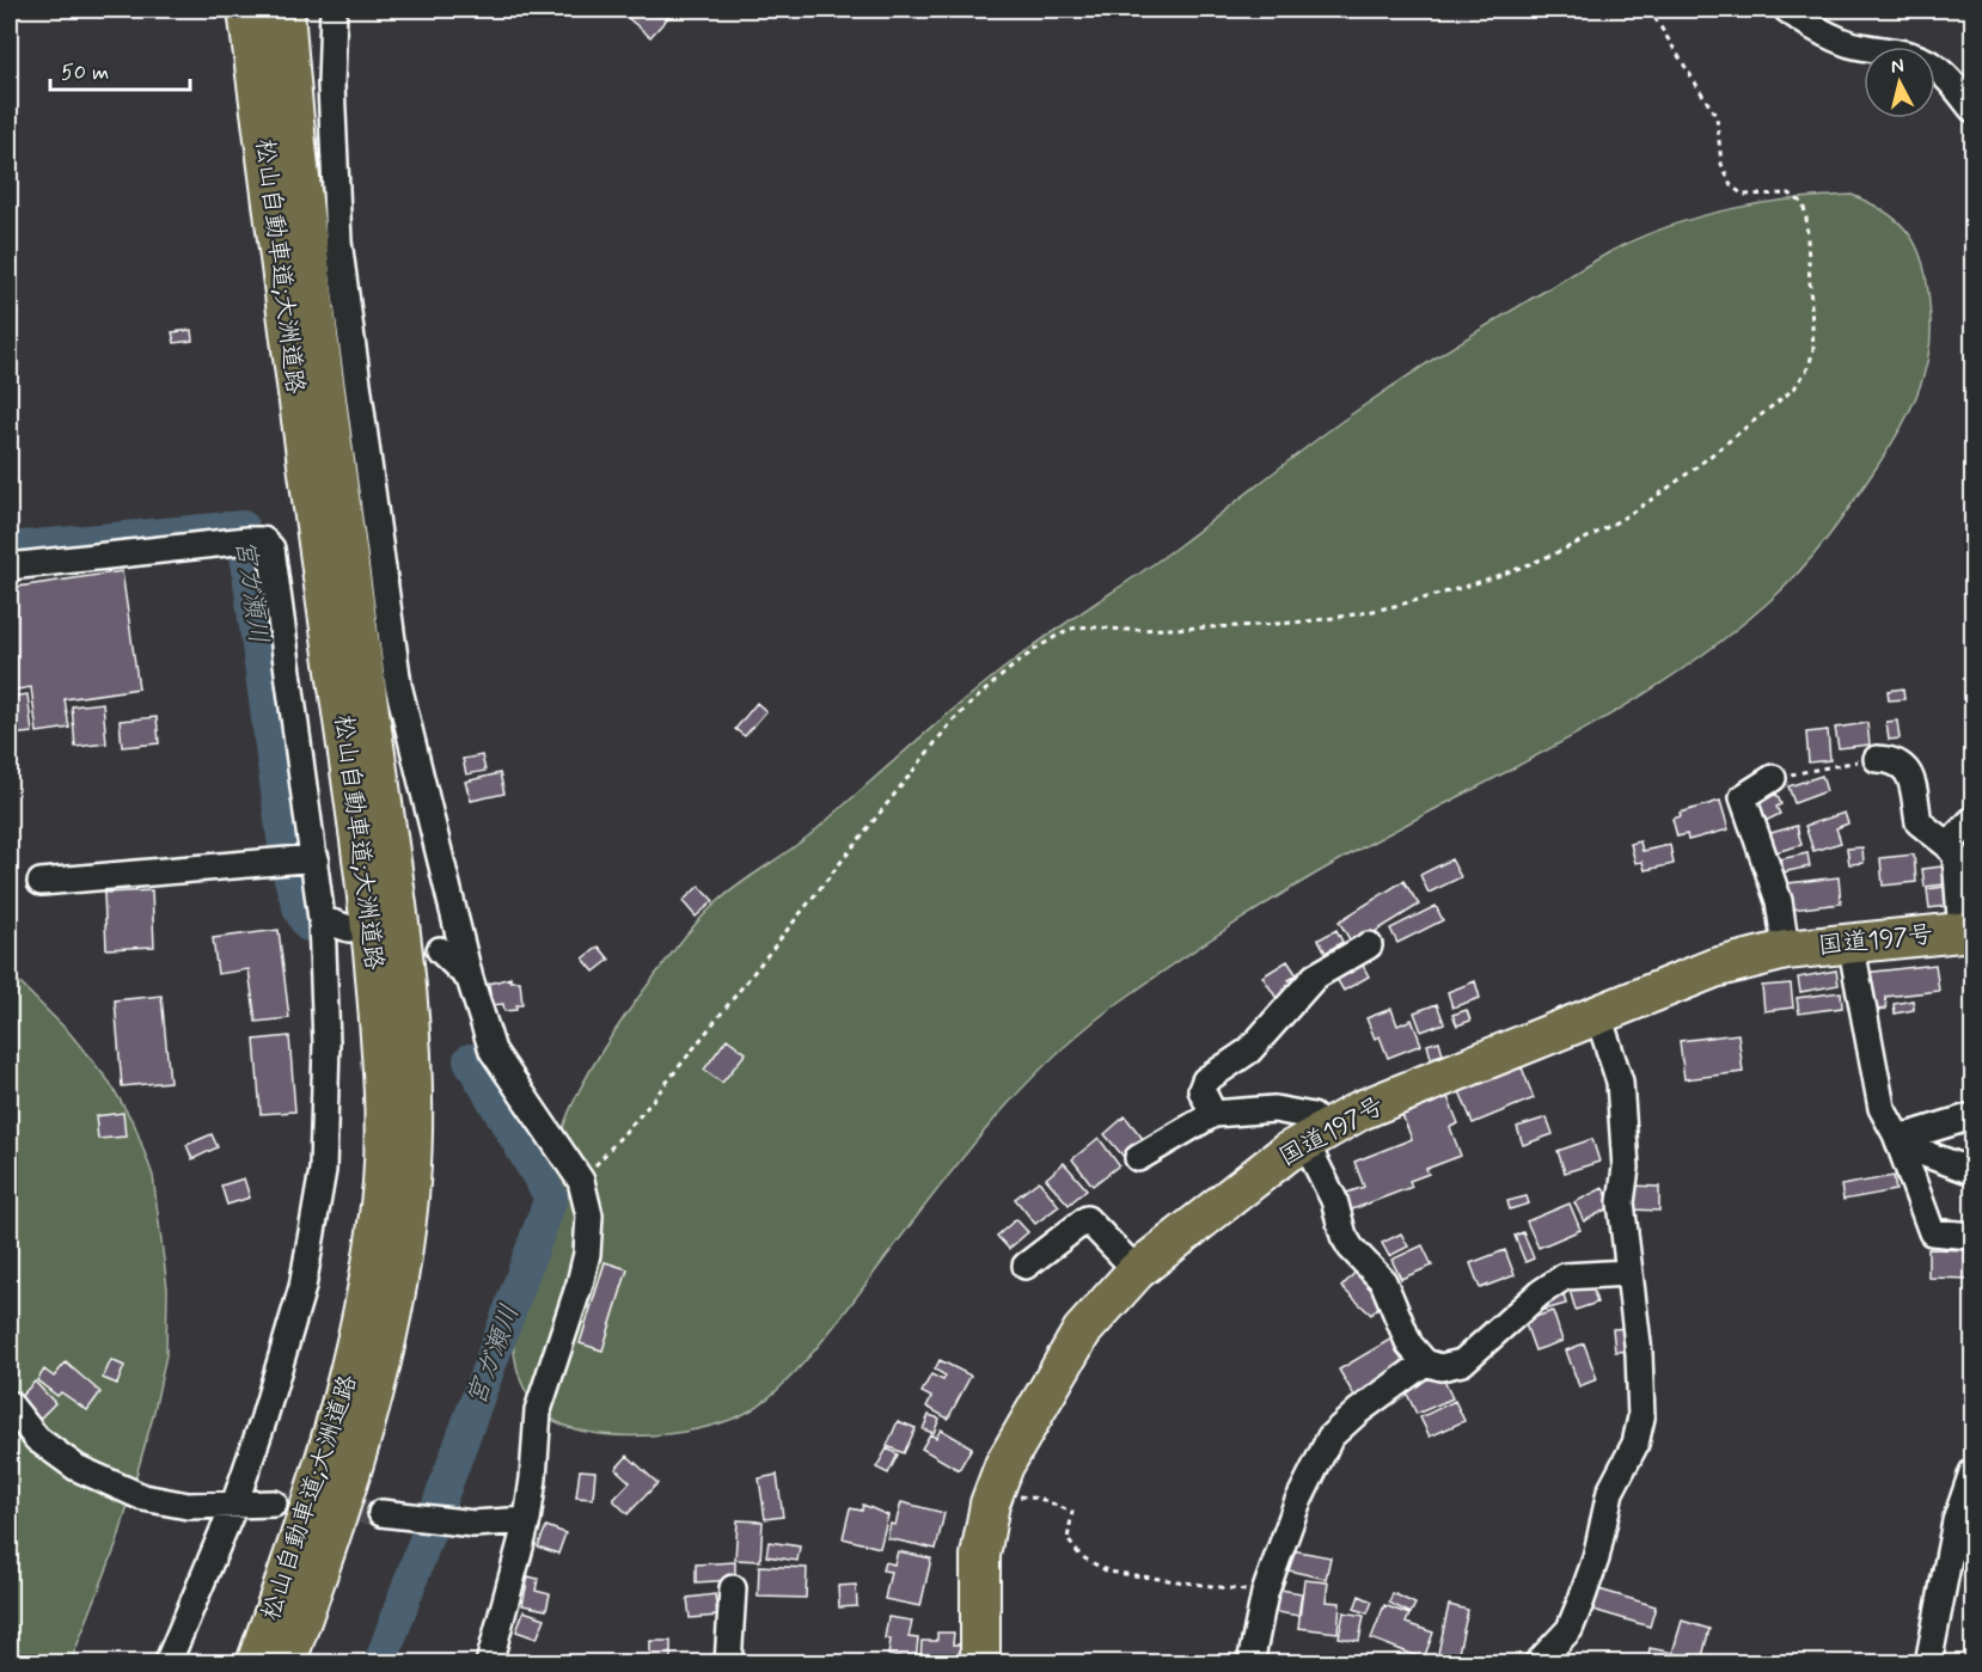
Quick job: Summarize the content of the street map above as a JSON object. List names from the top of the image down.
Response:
{
  "streets": {
    "highway": ["松山自動車道;大洲道路", "国道197号"]
  },
  "water": ["宮ガ瀬川"],
  "scale_bar": "50 m",
  "north": "top"
}
